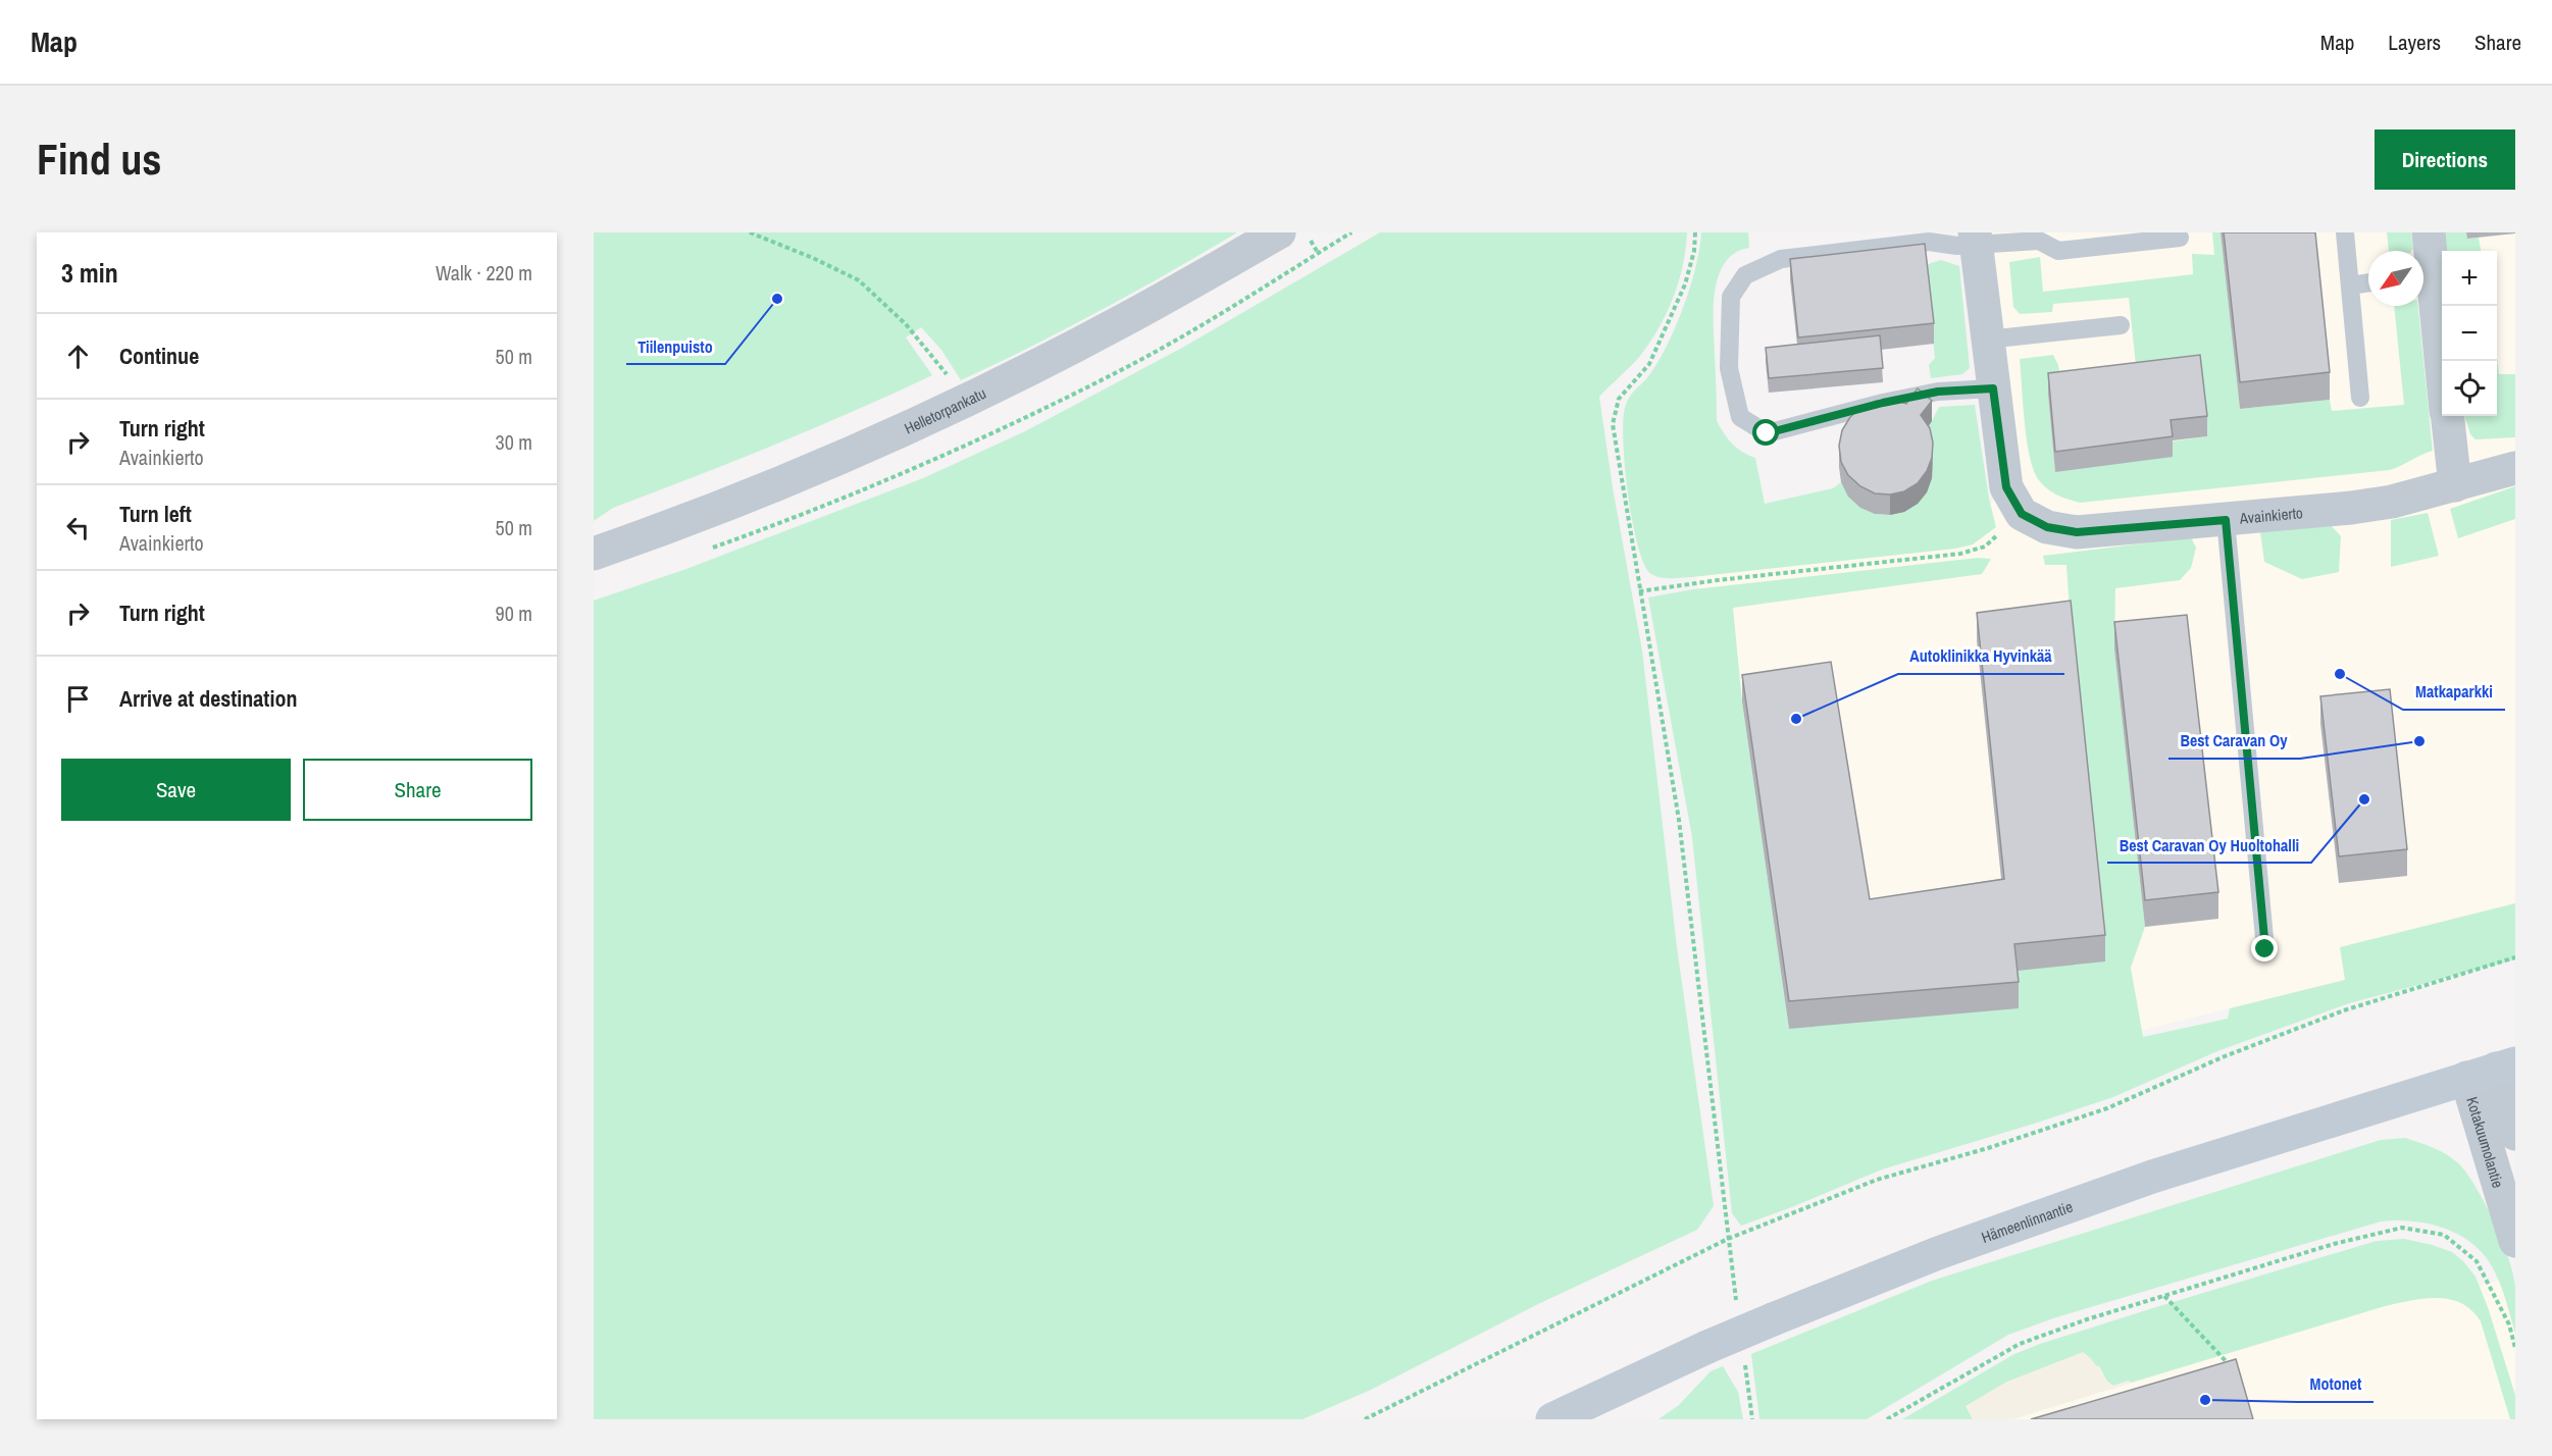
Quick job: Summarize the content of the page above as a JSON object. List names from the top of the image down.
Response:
{
  "streets": {
    "main road": ["Hämeenlinnantie"],
    "street": ["Helletorpankatu", "Avainkierto", "Kotakuumolantie"]
  },
  "crossings": [
    ["Kotakuumolantie", "Hämeenlinnantie"]
  ],
  "places": [
    "Tiilenpuisto",
    "Matkaparkki",
    "Autoklinikka Hyvinkää",
    "Best Caravan Oy",
    "Best Caravan Oy Huoltohalli",
    "Motonet"
  ],
  "north": "bottom left",
  "page": {
    "header": "Map",
    "nav": ["Map", "Layers", "Share"],
    "buttons": [
      "Directions",
      ["Save", "Share"]
    ],
    "title": "Find us",
    "heading": ["3 min", "Walk · 220 m"],
    "map_buttons": ["+", "−"],
    "list": [
      ["Continue", "50 m"],
      ["Turn right", "Avainkierto", "30 m"],
      ["Turn left", "Avainkierto", "50 m"],
      ["Turn right", "90 m"],
      "Arrive at destination"
    ]
  }
}
